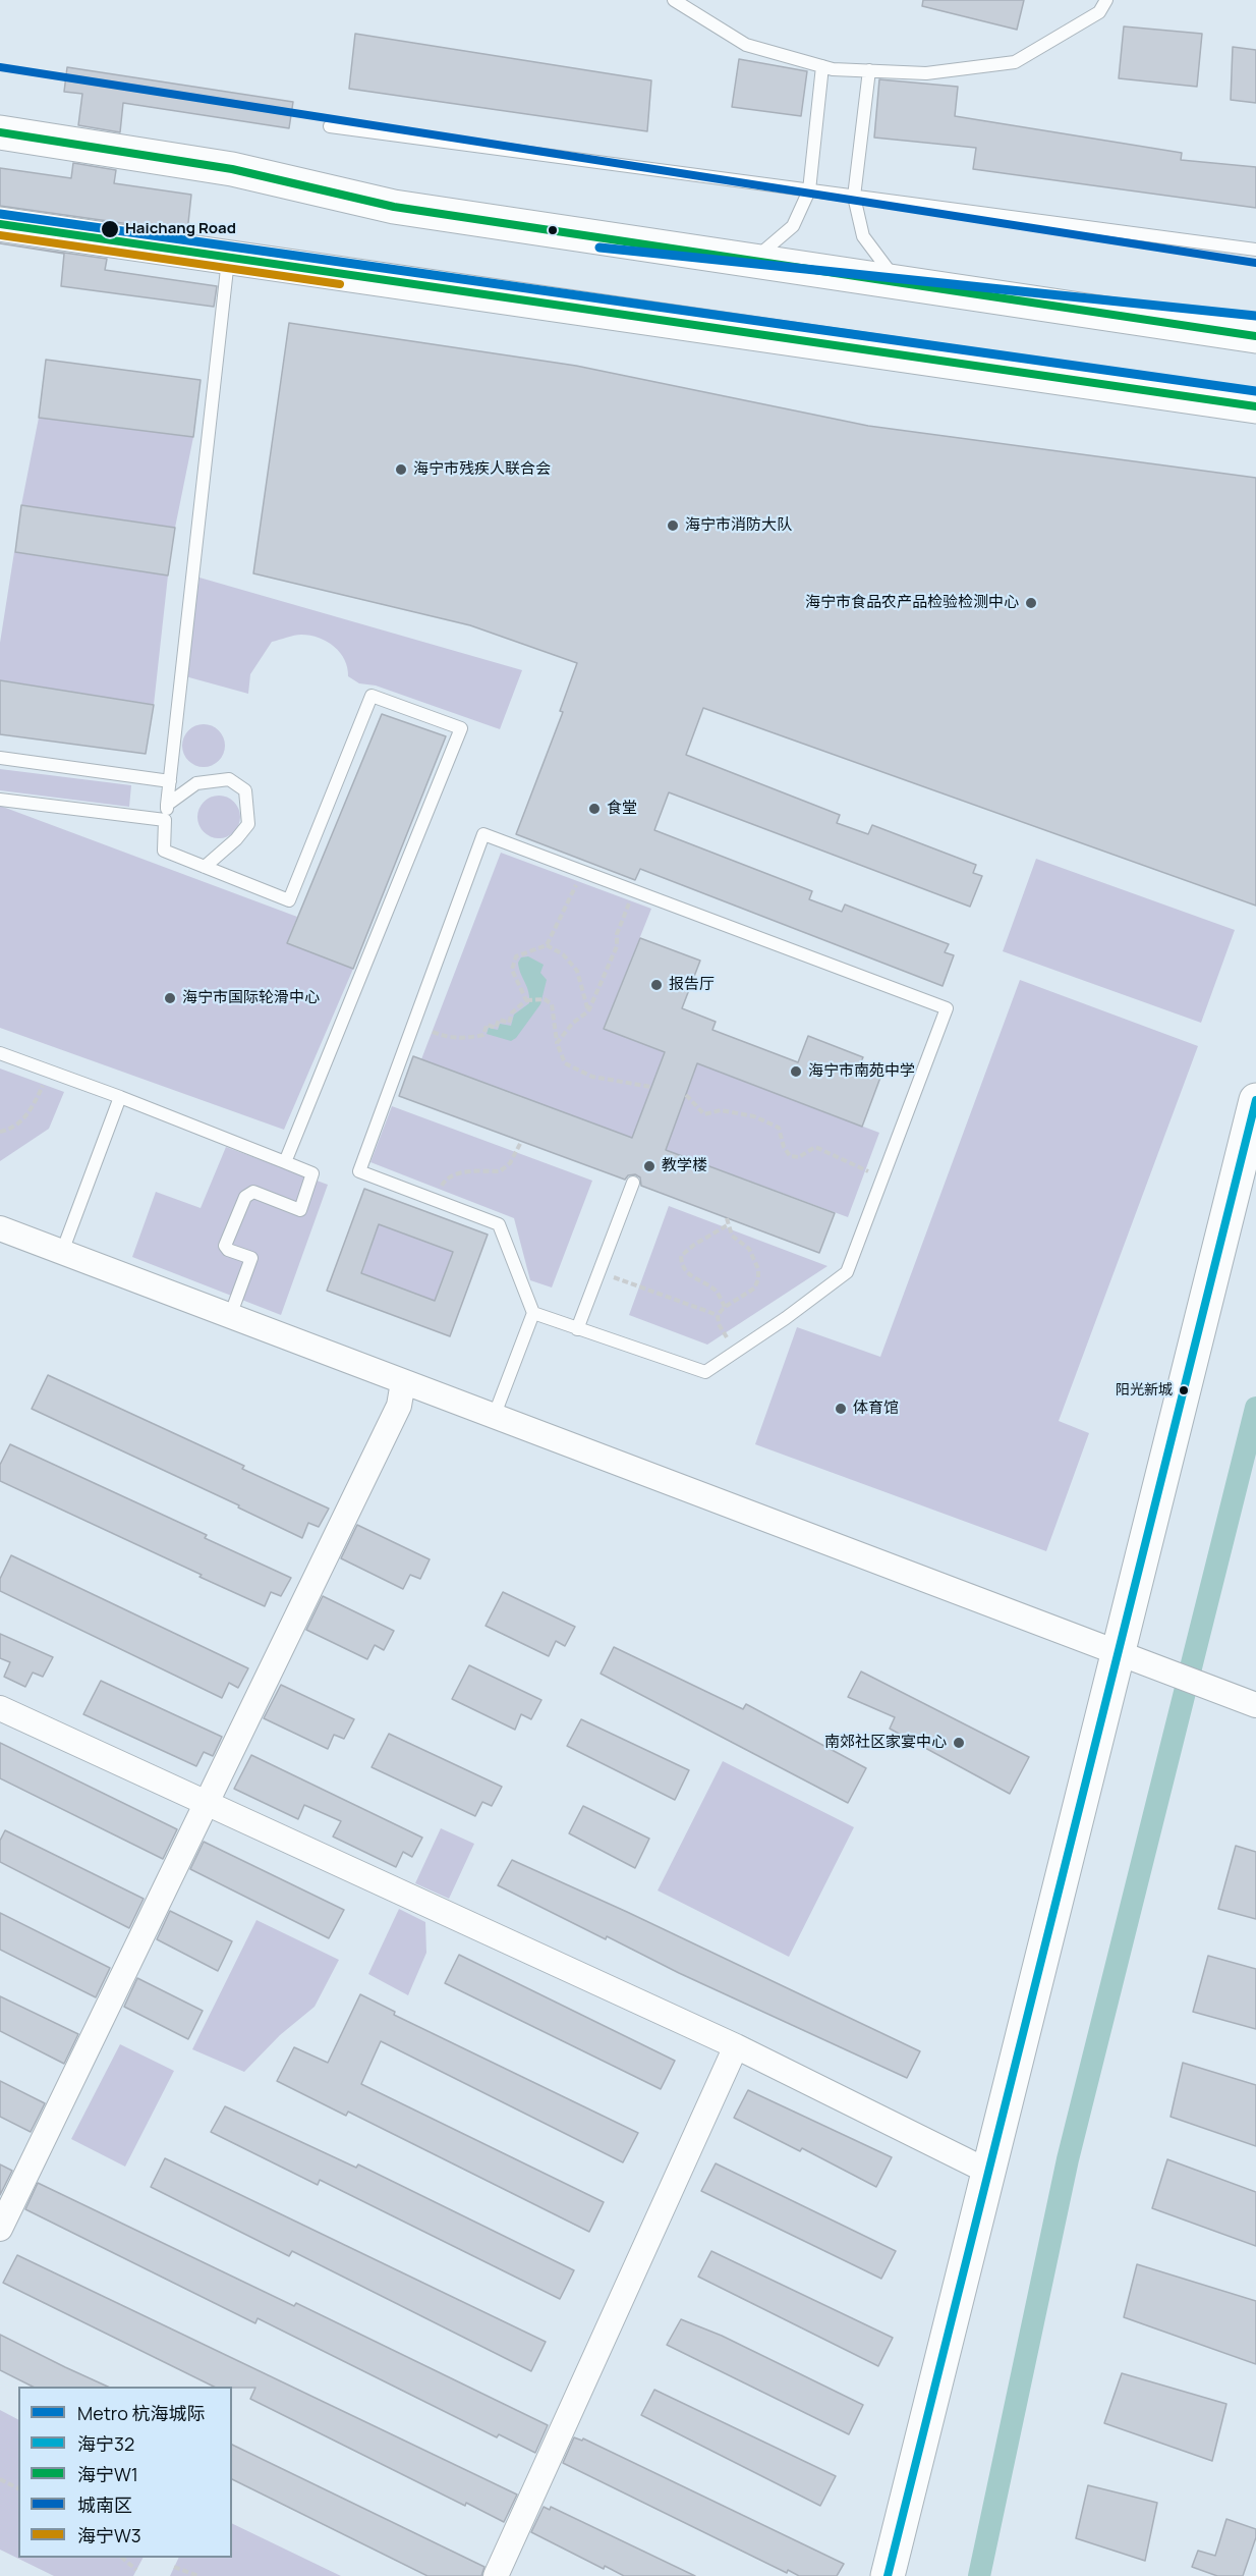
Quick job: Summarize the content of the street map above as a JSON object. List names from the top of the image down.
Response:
{
  "places": [
    "Haichang Road",
    "海宁市残疾人联合会",
    "海宁市消防大队",
    "海宁市食品农产品检验检测中心",
    "食堂",
    "报告厅",
    "海宁市国际轮滑中心",
    "海宁市南苑中学",
    "教学楼",
    "阳光新城",
    "体育馆",
    "南郊社区家宴中心"
  ],
  "lines": [
    "transit line 城南区",
    "transit line 海宁W1",
    "metro line 杭海城际",
    "transit line 海宁W3",
    "transit line 海宁32"
  ],
  "legend": [
    "Metro 杭海城际",
    "海宁32",
    "海宁W1",
    "城南区",
    "海宁W3"
  ]
}
